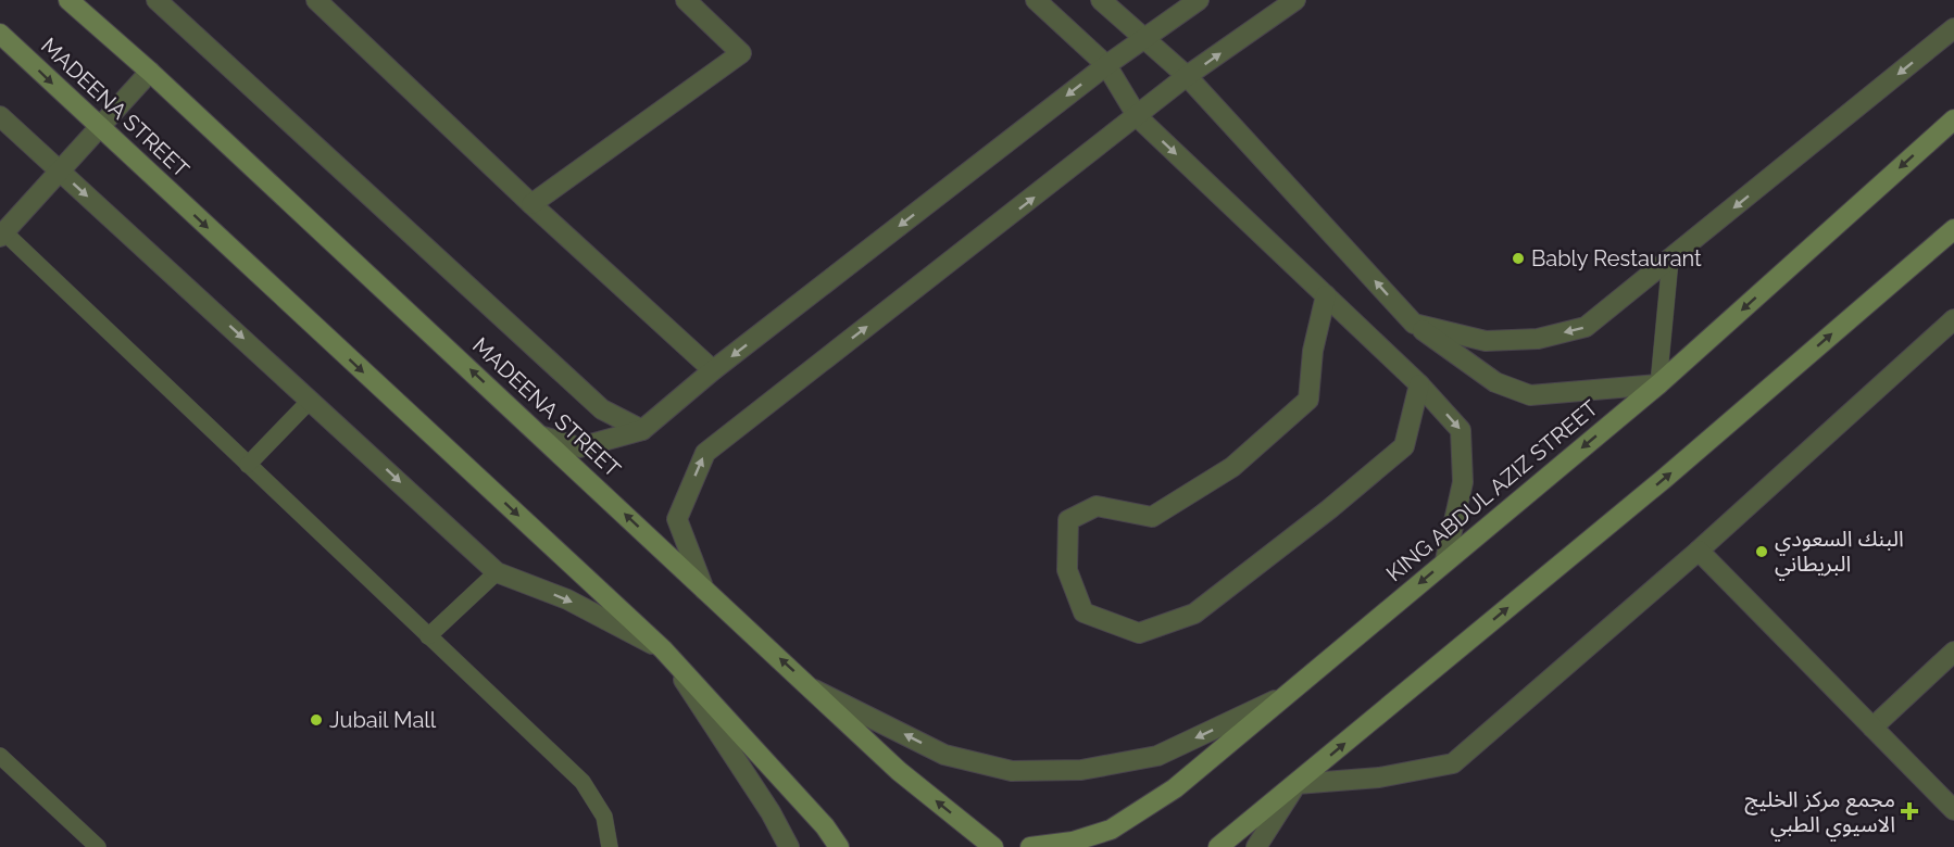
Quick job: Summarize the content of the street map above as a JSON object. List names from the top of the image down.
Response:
{
  "streets": {
    "main road": ["MADEENA STREET", "KING ABDUL AZIZ STREET"]
  },
  "places": {
    "other": ["Bably Restaurant", "البنك السعودي البريطاني", "Jubail Mall"],
    "health": ["مجمع مرکز الخلیج الاسیوي الطبي"]
  }
}
